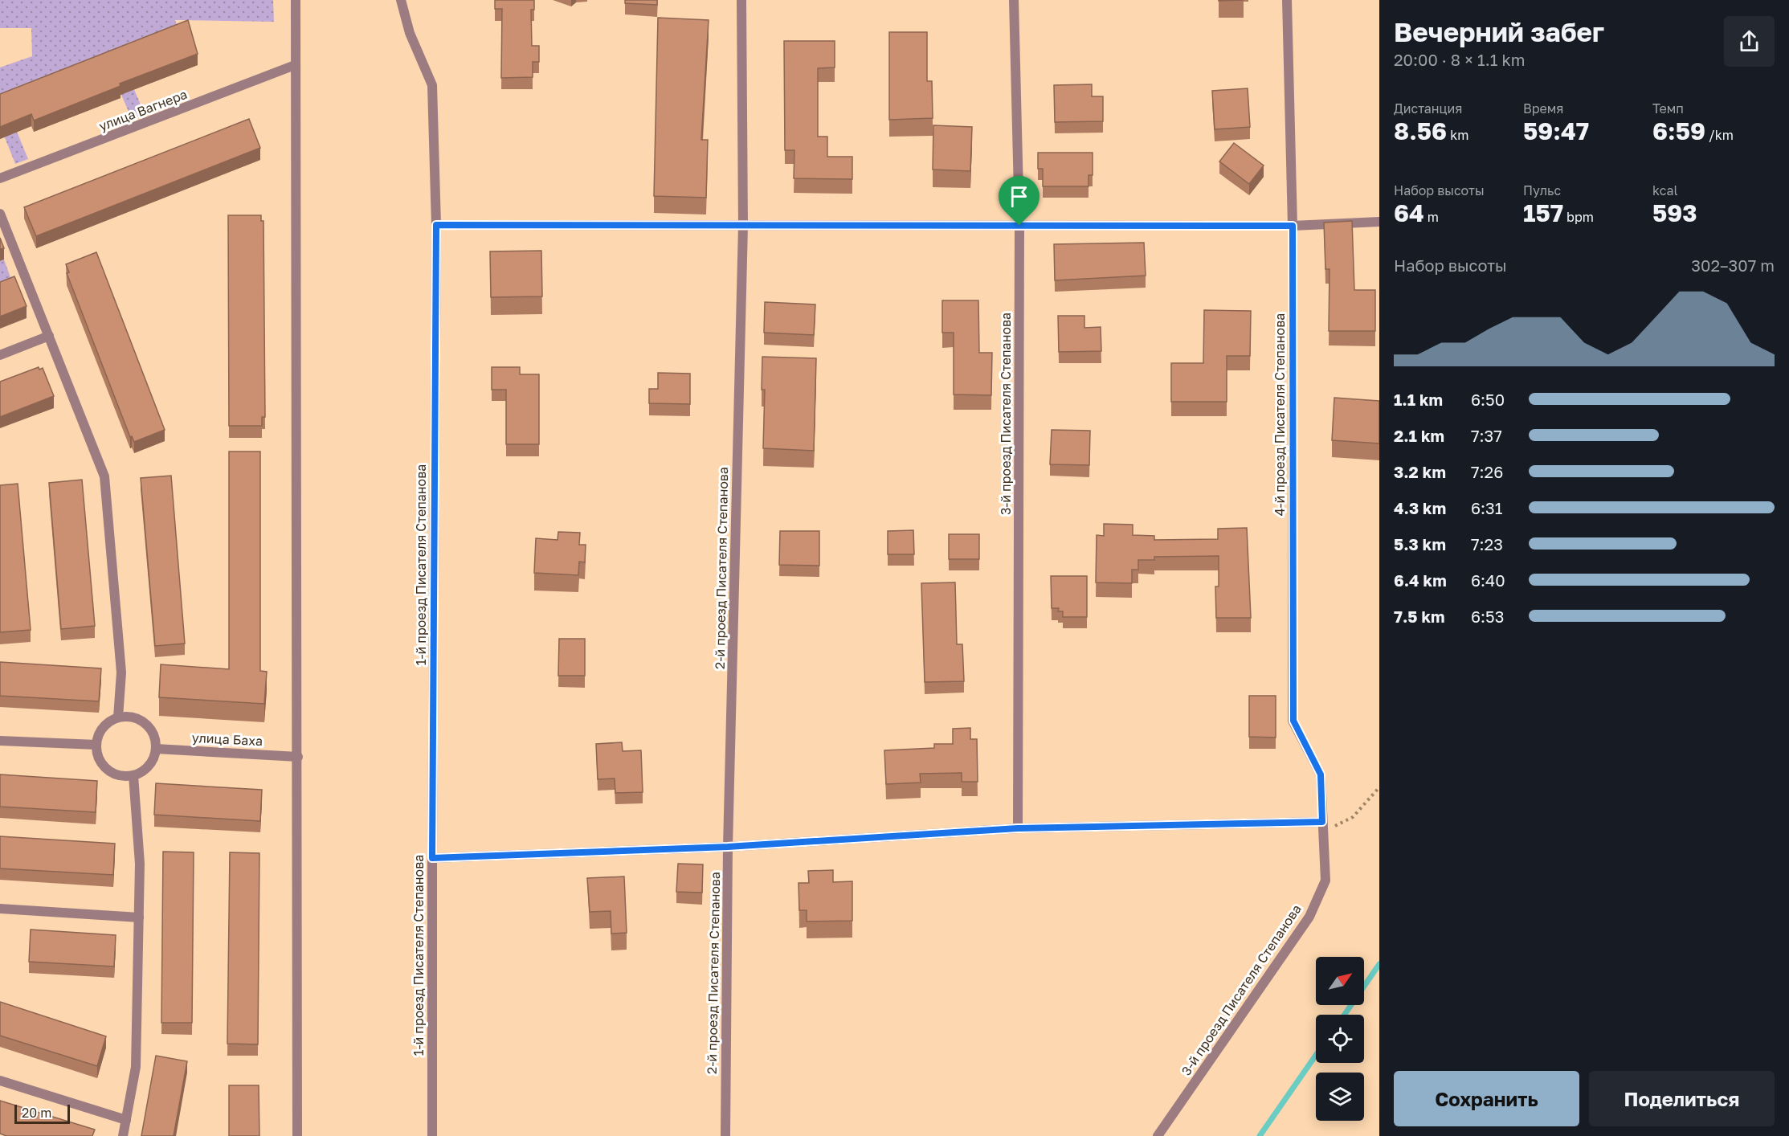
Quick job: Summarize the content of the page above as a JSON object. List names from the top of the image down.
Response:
{
  "streets": {
    "street": [
      "улица Вагнера",
      "3-й проезд Писателя Степанова",
      "4-й проезд Писателя Степанова",
      "1-й проезд Писателя Степанова",
      "2-й проезд Писателя Степанова",
      "улица Баха"
    ]
  },
  "crossings": [
    ["3-й проезд Писателя Степанова", "4-й проезд Писателя Степанова"]
  ],
  "scale_bar": "20 m",
  "north": "top right",
  "page": {
    "heading": ["Вечерний забег", "20:00 · 8 × 1.1 km"],
    "stats": [
      ["Дистанция", "8.56 km"],
      ["Время", "59:47"],
      ["Темп", "6:59 /km"],
      ["Набор высоты", "64 m"],
      ["Пульс", "157 bpm"],
      ["kcal", "593"]
    ],
    "chart": ["Набор высоты", "302–307 m"],
    "list": [
      {
        "name": "1.1 km",
        "note": "6:50"
      },
      {
        "name": "2.1 km",
        "note": "7:37"
      },
      {
        "name": "3.2 km",
        "note": "7:26"
      },
      {
        "name": "4.3 km",
        "note": "6:31"
      },
      {
        "name": "5.3 km",
        "note": "7:23"
      },
      {
        "name": "6.4 km",
        "note": "6:40"
      },
      {
        "name": "7.5 km",
        "note": "6:53"
      }
    ],
    "buttons": ["Сохранить", "Поделиться"],
    "scale": "20 m"
  }
}
